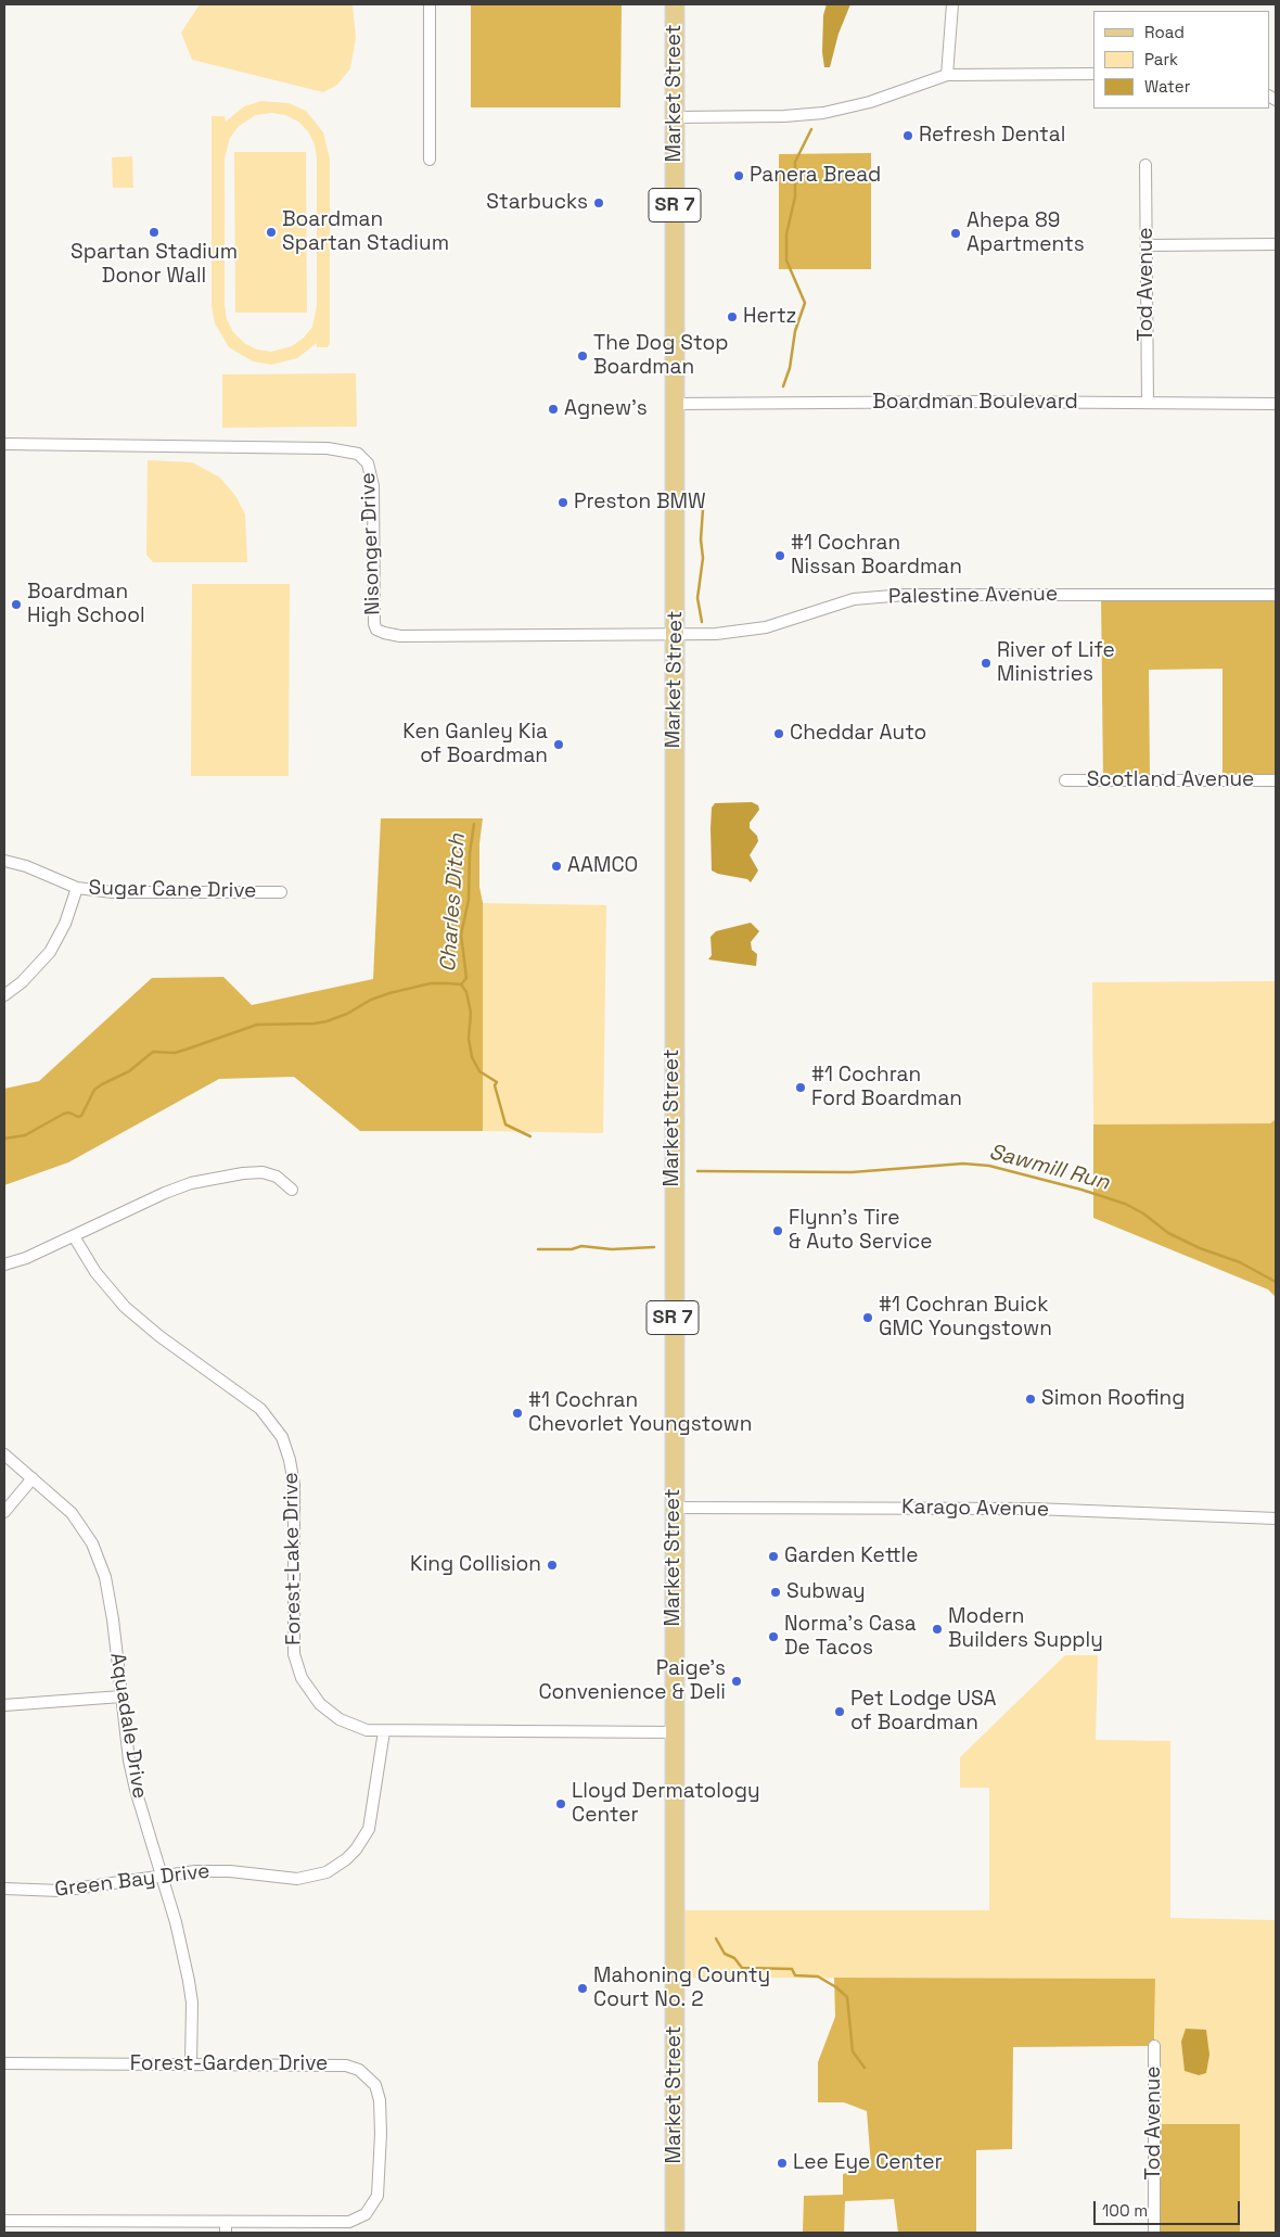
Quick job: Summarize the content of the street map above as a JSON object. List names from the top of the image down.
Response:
{
  "streets": {
    "main road": ["Market Street", "SR 7"],
    "street": [
      "Tod Avenue",
      "Boardman Boulevard",
      "Nisonger Drive",
      "Palestine Avenue",
      "Scotland Avenue",
      "Sugar Cane Drive",
      "Karago Avenue",
      "Forest-Lake Drive",
      "Aquadale Drive",
      "Green Bay Drive",
      "Forest-Garden Drive"
    ]
  },
  "crossings": [
    ["Market Street", "Boardman Boulevard"],
    ["Market Street", "Nisonger Drive"],
    ["Market Street", "Palestine Avenue"],
    ["Market Street", "Karago Avenue"],
    ["Market Street", "Forest-Lake Drive"],
    ["Tod Avenue", "Boardman Boulevard"],
    ["Nisonger Drive", "Palestine Avenue"],
    ["Forest-Lake Drive", "Green Bay Drive"],
    ["Aquadale Drive", "Green Bay Drive"],
    ["Aquadale Drive", "Forest-Garden Drive"]
  ],
  "water": ["Charles Ditch", "Sawmill Run"],
  "places": [
    "Refresh Dental",
    "Panera Bread",
    "Starbucks",
    "Spartan Stadium Donor Wall",
    "Boardman Spartan Stadium",
    "Ahepa 89 Apartments",
    "Hertz",
    "The Dog Stop Boardman",
    "Agnew's",
    "Preston BMW",
    "#1 Cochran Nissan Boardman",
    "Boardman High School",
    "River of Life Ministries",
    "Cheddar Auto",
    "Ken Ganley Kia of Boardman",
    "AAMCO",
    "#1 Cochran Ford Boardman",
    "Flynn's Tire & Auto Service",
    "#1 Cochran Buick GMC Youngstown",
    "Simon Roofing",
    "#1 Cochran Chevorlet Youngstown",
    "Garden Kettle",
    "King Collision",
    "Subway",
    "Modern Builders Supply",
    "Norma's Casa De Tacos",
    "Paige's Convenience & Deli",
    "Pet Lodge USA of Boardman",
    "Lloyd Dermatology Center",
    "Mahoning County Court No. 2",
    "Lee Eye Center"
  ],
  "legend": ["Road", "Park", "Water"],
  "scale_bar": "100 m"
}
